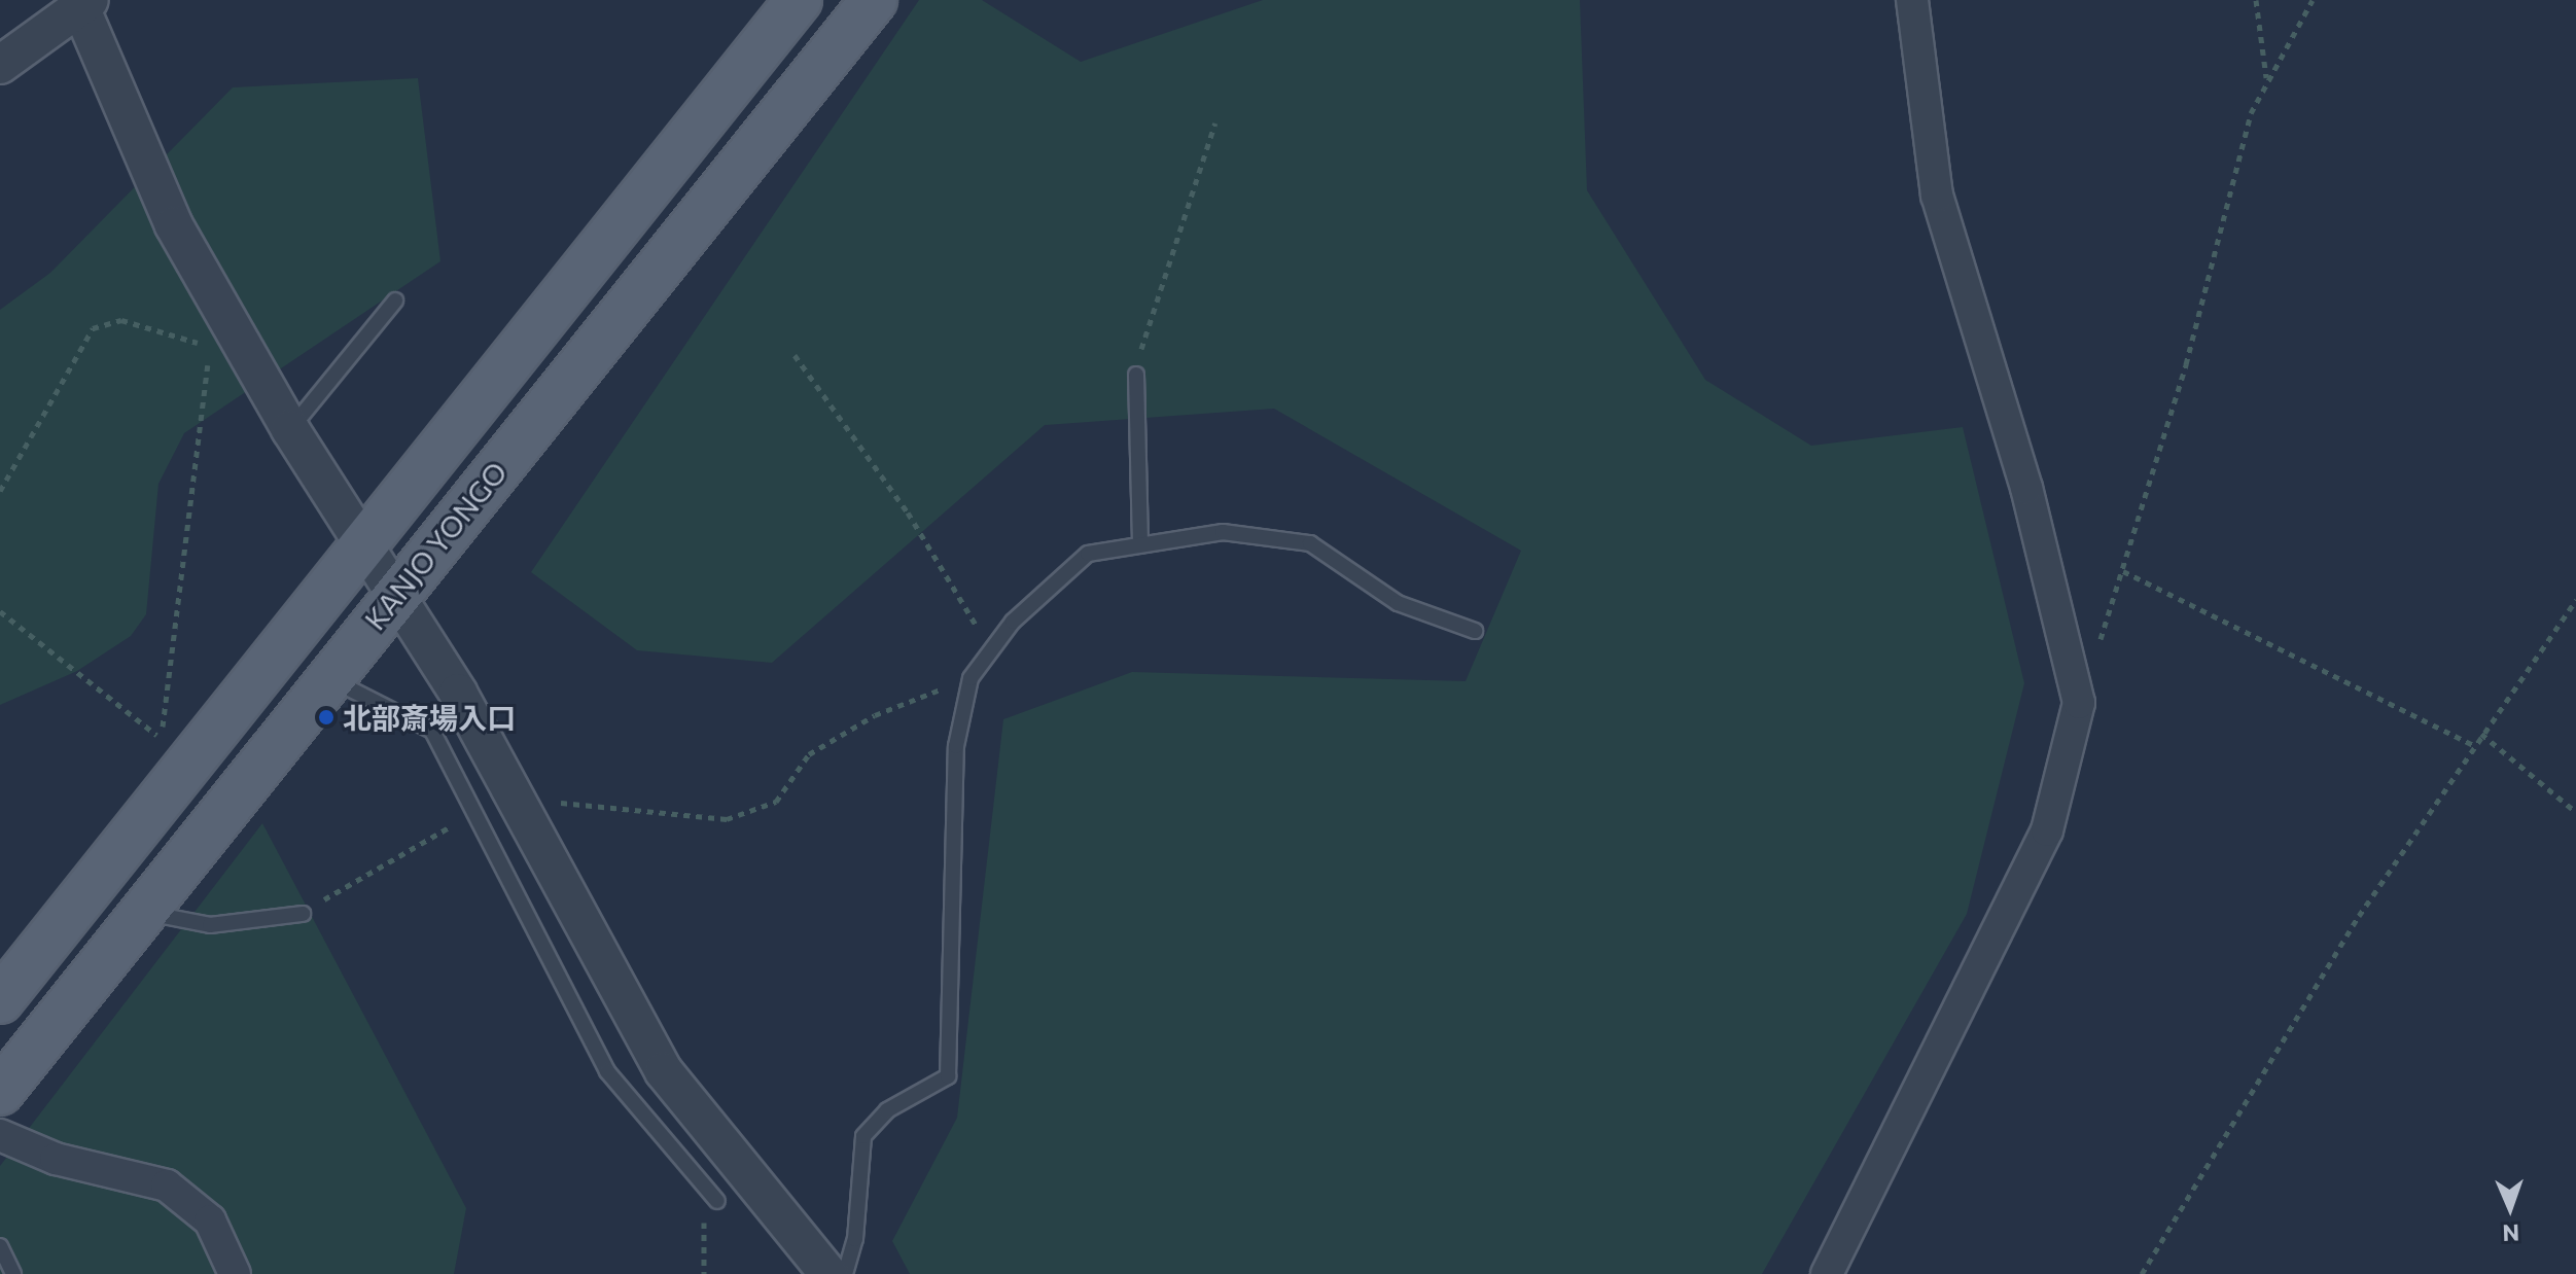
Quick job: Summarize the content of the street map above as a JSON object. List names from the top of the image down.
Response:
{
  "streets": {
    "main road": ["KANJO YONGO"]
  },
  "places": ["北部斎場入口"],
  "north": "bottom"
}
